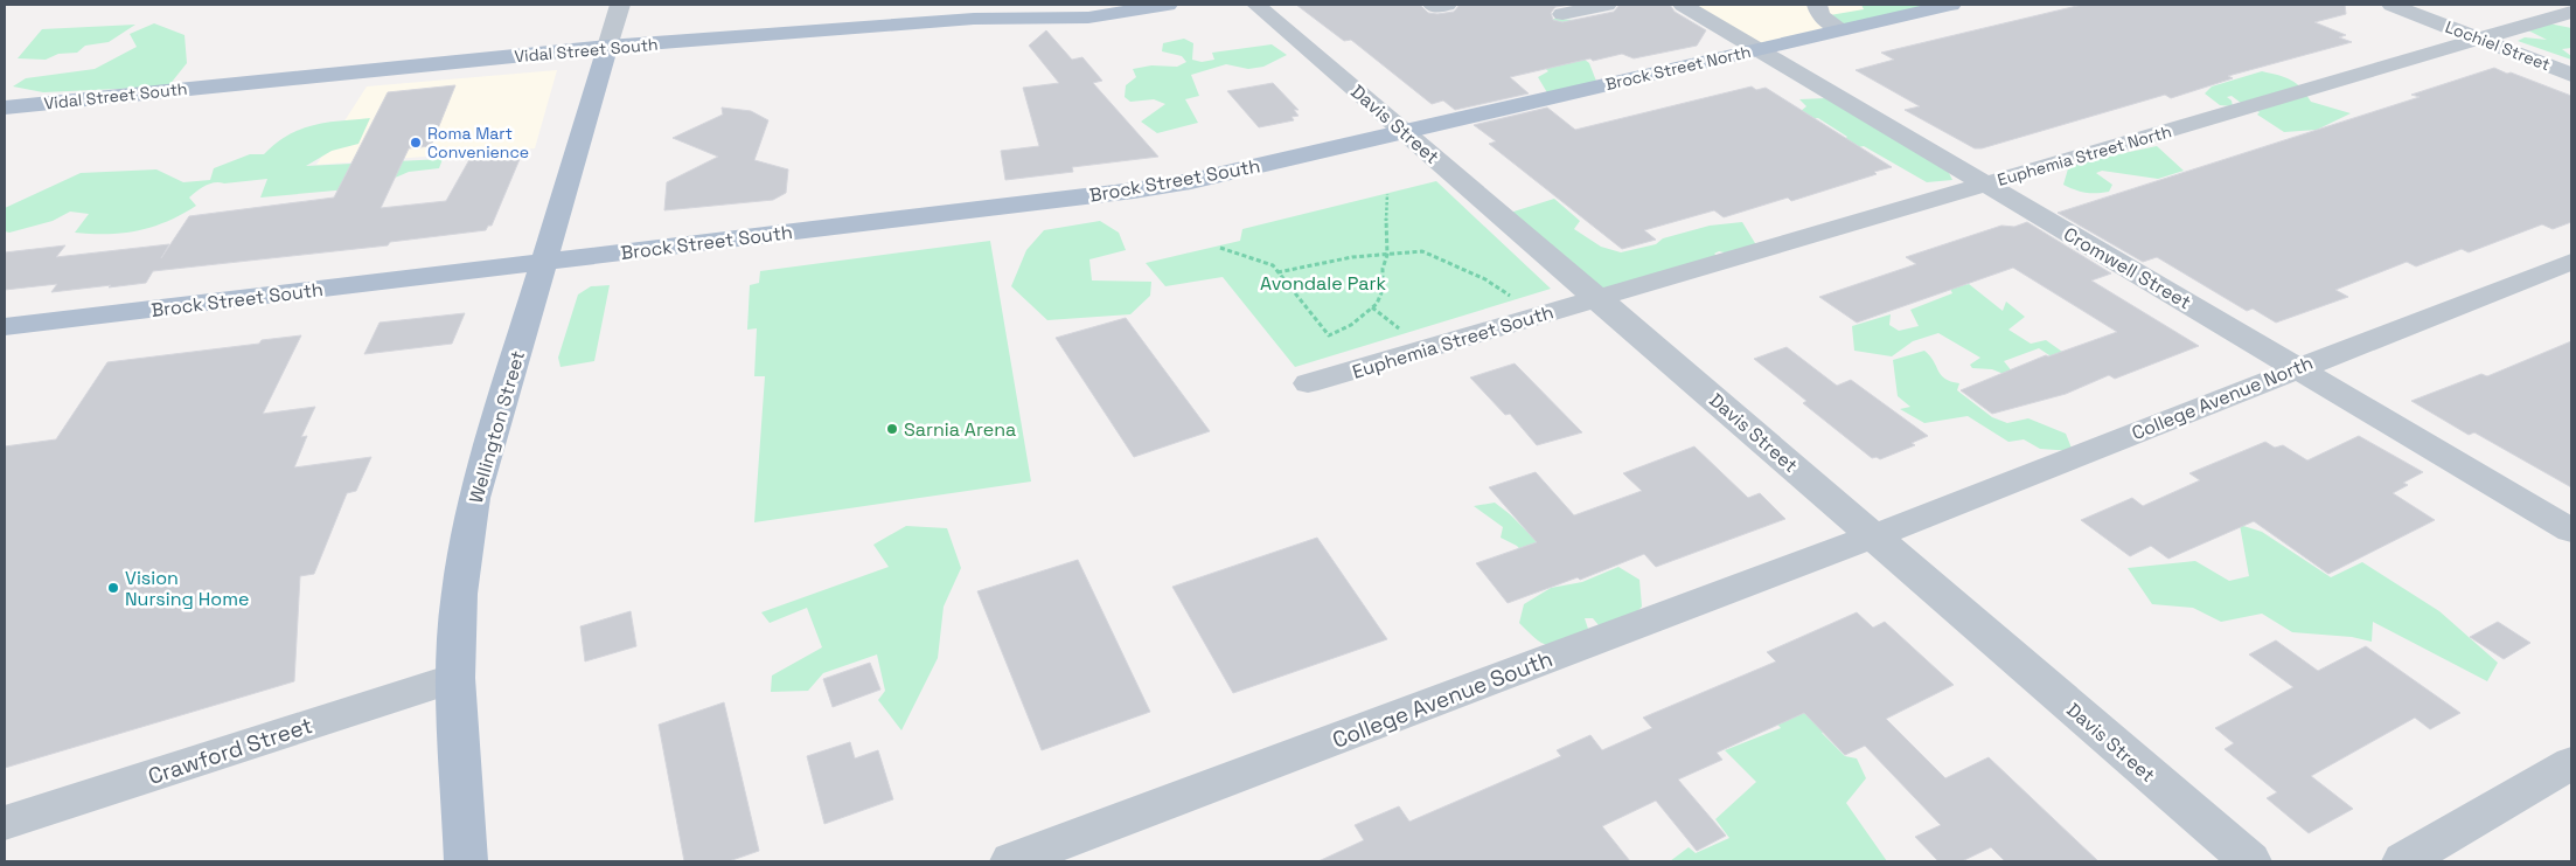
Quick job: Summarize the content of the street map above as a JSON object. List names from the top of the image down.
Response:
{
  "streets": {
    "main road": [
      "Vidal Street South",
      "Brock Street North",
      "Brock Street South",
      "Wellington Street"
    ],
    "street": [
      "Lochiel Street",
      "Davis Street",
      "Euphemia Street North",
      "Cromwell Street",
      "Euphemia Street South",
      "College Avenue North",
      "College Avenue South",
      "Crawford Street"
    ]
  },
  "crossings": [
    ["Lochiel Street", "Euphemia Street North"],
    ["Vidal Street South", "Wellington Street"],
    ["Brock Street North", "Davis Street"],
    ["Brock Street North", "Brock Street South"],
    ["Brock Street North", "Cromwell Street"],
    ["Davis Street", "Euphemia Street North"],
    ["Davis Street", "Brock Street South"],
    ["Davis Street", "Euphemia Street South"],
    ["Davis Street", "College Avenue North"],
    ["Davis Street", "College Avenue South"],
    ["Euphemia Street North", "Cromwell Street"],
    ["Euphemia Street North", "Euphemia Street South"],
    ["Brock Street South", "Wellington Street"],
    ["Cromwell Street", "College Avenue North"],
    ["College Avenue North", "College Avenue South"],
    ["Wellington Street", "Crawford Street"]
  ],
  "parks": ["Avondale Park"],
  "places": ["Roma Mart Convenience", "Sarnia Arena", "Vision Nursing Home"]
}
